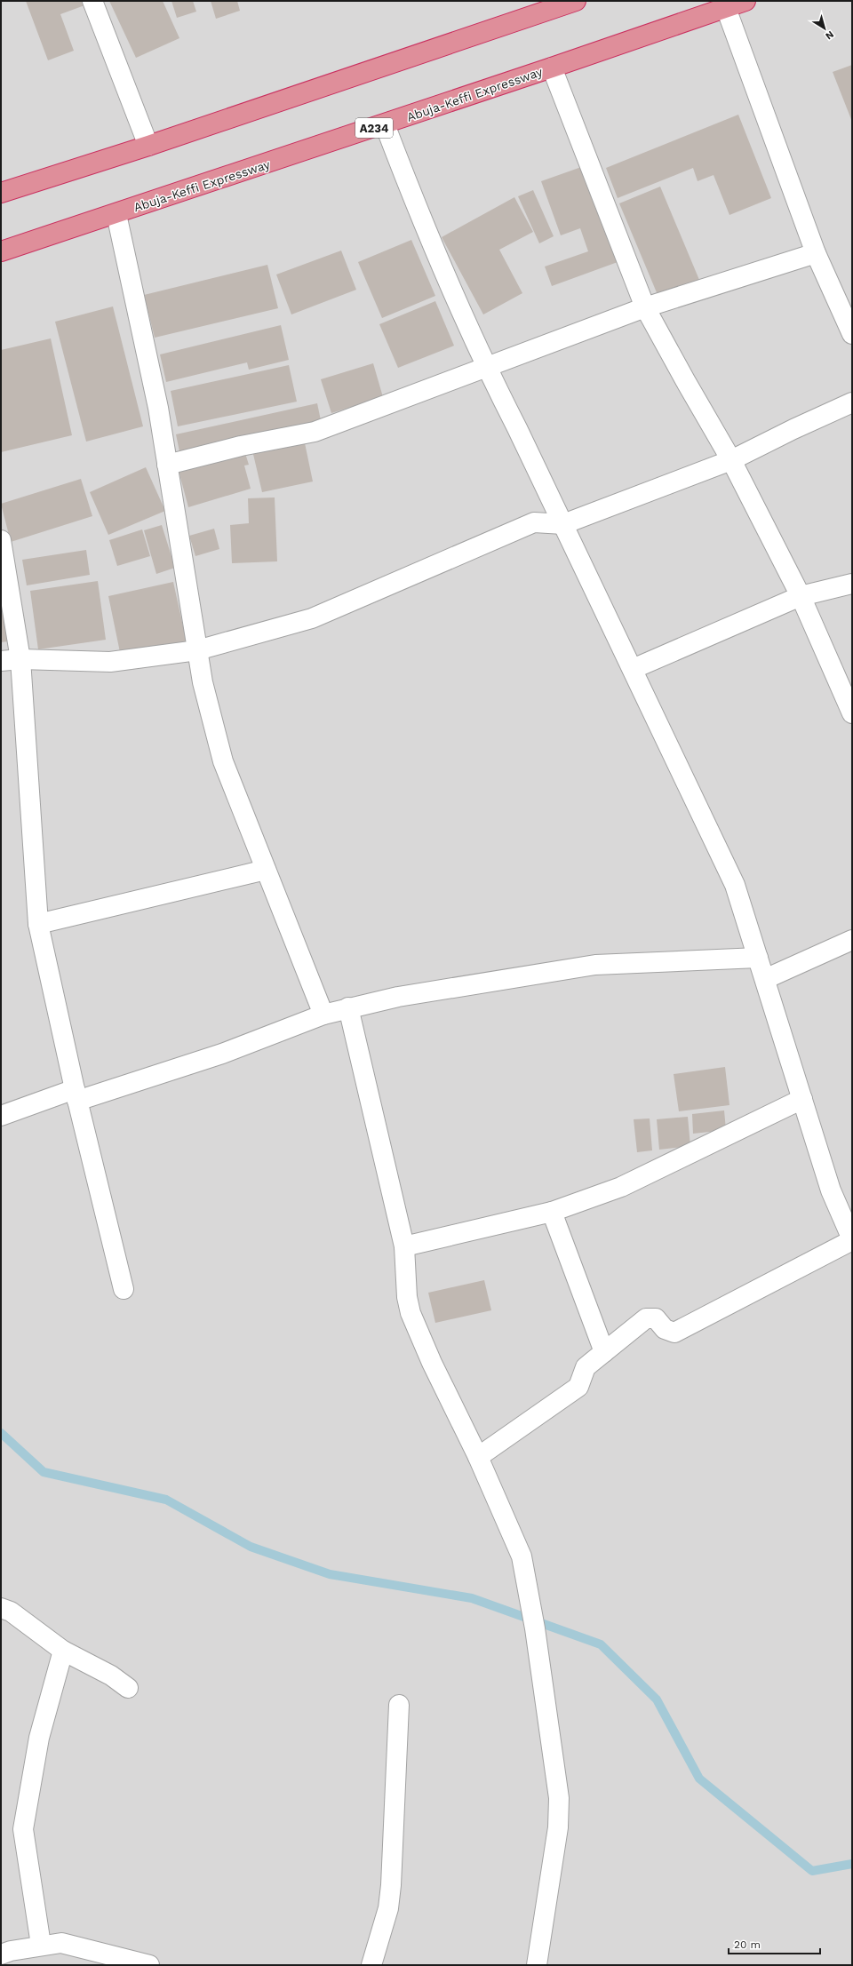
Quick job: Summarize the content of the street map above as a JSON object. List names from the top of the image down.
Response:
{
  "streets": {
    "highway": ["Abuja-Keffi Expressway", "A234"]
  },
  "scale_bar": "20 m",
  "north": "bottom right"
}
